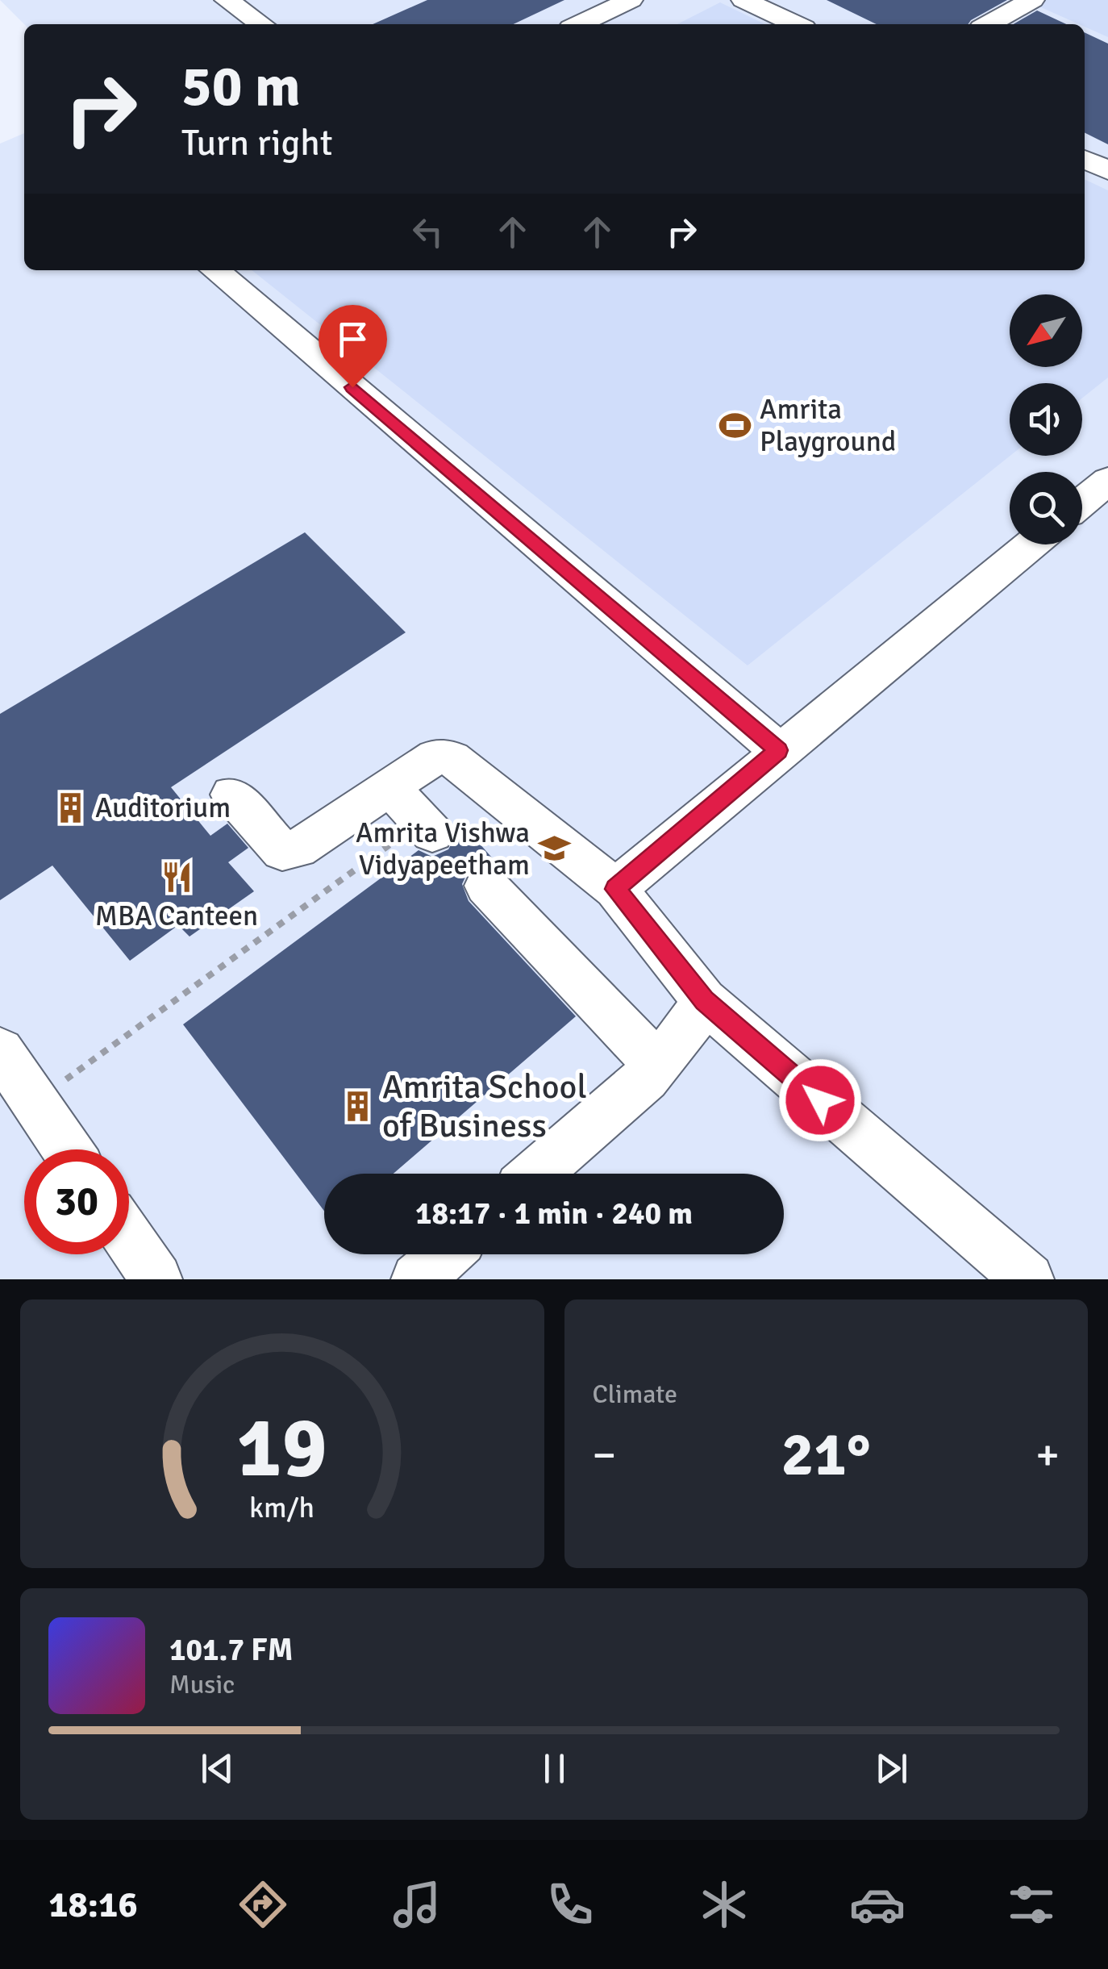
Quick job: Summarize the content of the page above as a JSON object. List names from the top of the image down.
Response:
{
  "places": {
    "sports": ["Amrita Playground"],
    "building": ["Auditorium", "Amrita School of Business"],
    "school or university": ["Amrita Vishwa Vidyapeetham"],
    "restaurant": ["MBA Canteen"]
  },
  "north": "bottom left",
  "page": {
    "turn": ["50 m", "Turn right"],
    "limit": "30",
    "trip": "18:17 · 1 min · 240 m",
    "tile": "Climate",
    "heat": ["−", "21°", "+"],
    "song": ["101.7 FM", "Music"],
    "tabs": "18:16",
    "gauge": ["19", "km/h"]
  }
}
